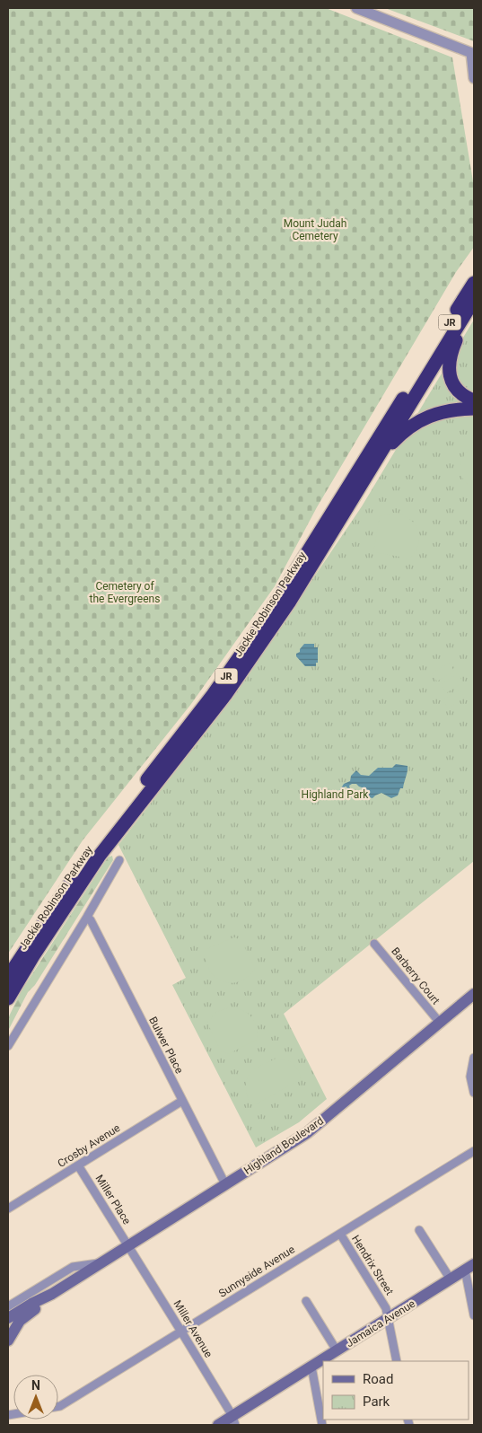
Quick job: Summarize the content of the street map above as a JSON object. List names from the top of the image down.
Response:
{
  "streets": {
    "highway": ["JR", "Jackie Robinson Parkway"],
    "main road": ["Highland Boulevard", "Jamaica Avenue"],
    "street": [
      "Barberry Court",
      "Bulwer Place",
      "Crosby Avenue",
      "Miller Place",
      "Hendrix Street",
      "Sunnyside Avenue",
      "Miller Avenue"
    ]
  },
  "crossings": [
    ["Barberry Court", "Highland Boulevard"],
    ["Bulwer Place", "Crosby Avenue"],
    ["Bulwer Place", "Highland Boulevard"],
    ["Crosby Avenue", "Miller Place"],
    ["Highland Boulevard", "Miller Place"],
    ["Highland Boulevard", "Miller Avenue"],
    ["Miller Place", "Miller Avenue"],
    ["Hendrix Street", "Sunnyside Avenue"],
    ["Hendrix Street", "Jamaica Avenue"],
    ["Sunnyside Avenue", "Miller Avenue"],
    ["Jamaica Avenue", "Miller Avenue"]
  ],
  "parks": ["Mount Judah Cemetery", "Cemetery of the Evergreens", "Highland Park"],
  "legend": ["Road", "Park"],
  "north": "top"
}
